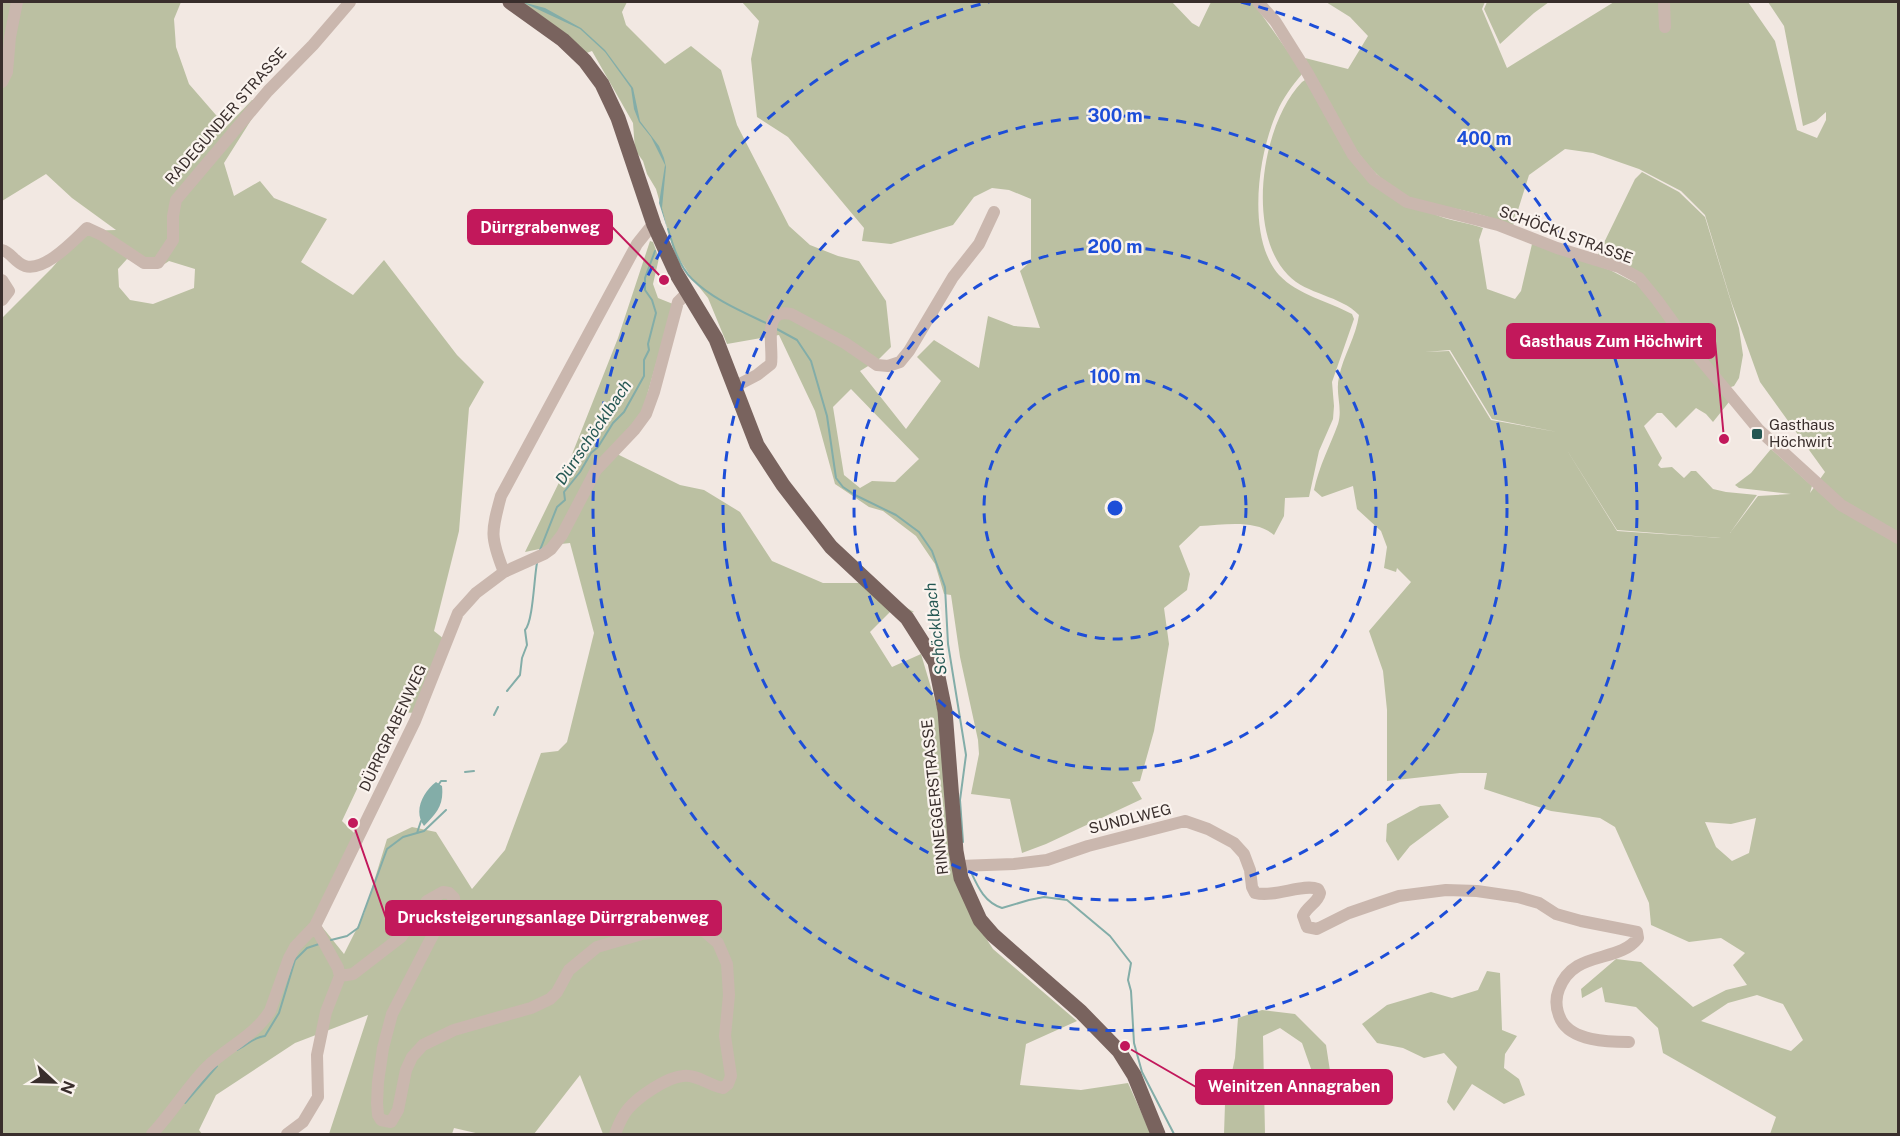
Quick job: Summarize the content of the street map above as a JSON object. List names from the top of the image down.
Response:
{
  "streets": {
    "main road": ["RINNEGGERSTRASSE"],
    "street": [
      "RADEGUNDER STRASSE",
      "SCHÖCKLSTRASSE",
      "DÜRRGRABENWEG",
      "SUNDLWEG"
    ]
  },
  "crossings": [
    ["RINNEGGERSTRASSE", "SUNDLWEG"]
  ],
  "water": ["Dürrschöcklbach", "Schöcklbach"],
  "places": {
    "other": [
      "Dürrgrabenweg",
      "Gasthaus Zum Höchwirt",
      "Drucksteigerungsanlage Dürrgrabenweg",
      "Weinitzen Annagraben"
    ],
    "transit": ["Gasthaus Höchwirt"]
  },
  "north": "right",
  "rings": [
    "300 m",
    "400 m",
    "200 m",
    "100 m"
  ]
}
